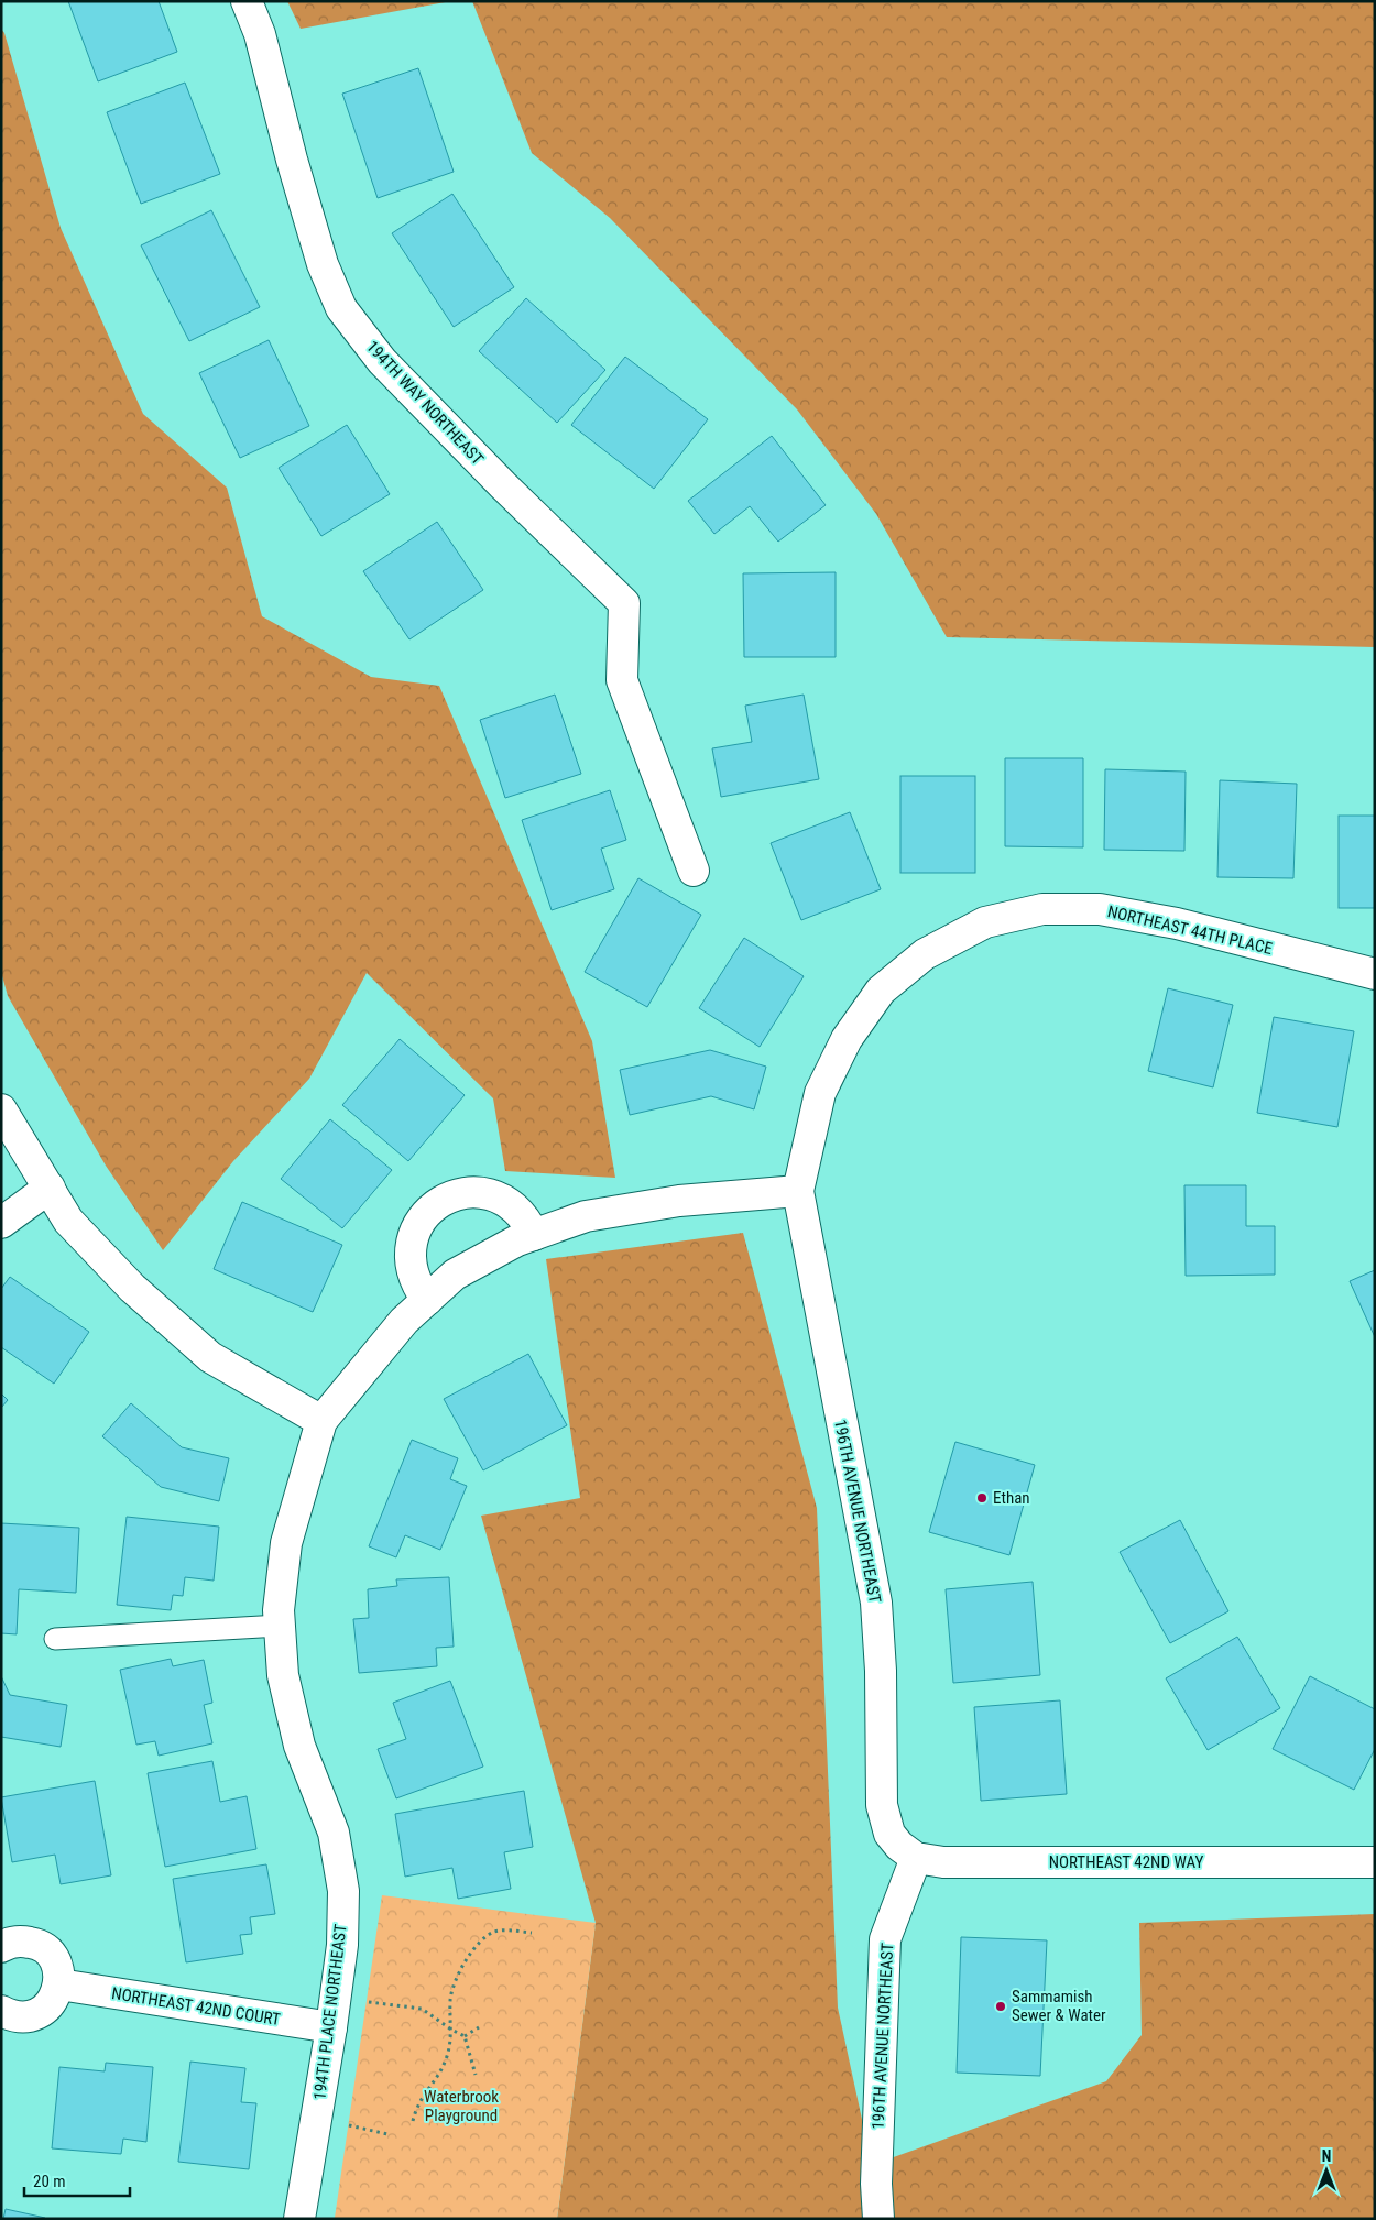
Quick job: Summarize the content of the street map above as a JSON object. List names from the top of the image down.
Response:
{
  "streets": {
    "street": [
      "194TH WAY NORTHEAST",
      "NORTHEAST 44TH PLACE",
      "196TH AVENUE NORTHEAST",
      "NORTHEAST 42ND WAY",
      "NORTHEAST 42ND COURT",
      "194TH PLACE NORTHEAST"
    ]
  },
  "crossings": [
    ["NORTHEAST 44TH PLACE", "196TH AVENUE NORTHEAST"],
    ["196TH AVENUE NORTHEAST", "NORTHEAST 42ND WAY"],
    ["NORTHEAST 42ND COURT", "194TH PLACE NORTHEAST"]
  ],
  "parks": ["Waterbrook Playground"],
  "places": ["Ethan", "Sammamish Sewer & Water"],
  "scale_bar": "20 m",
  "north": "top"
}
